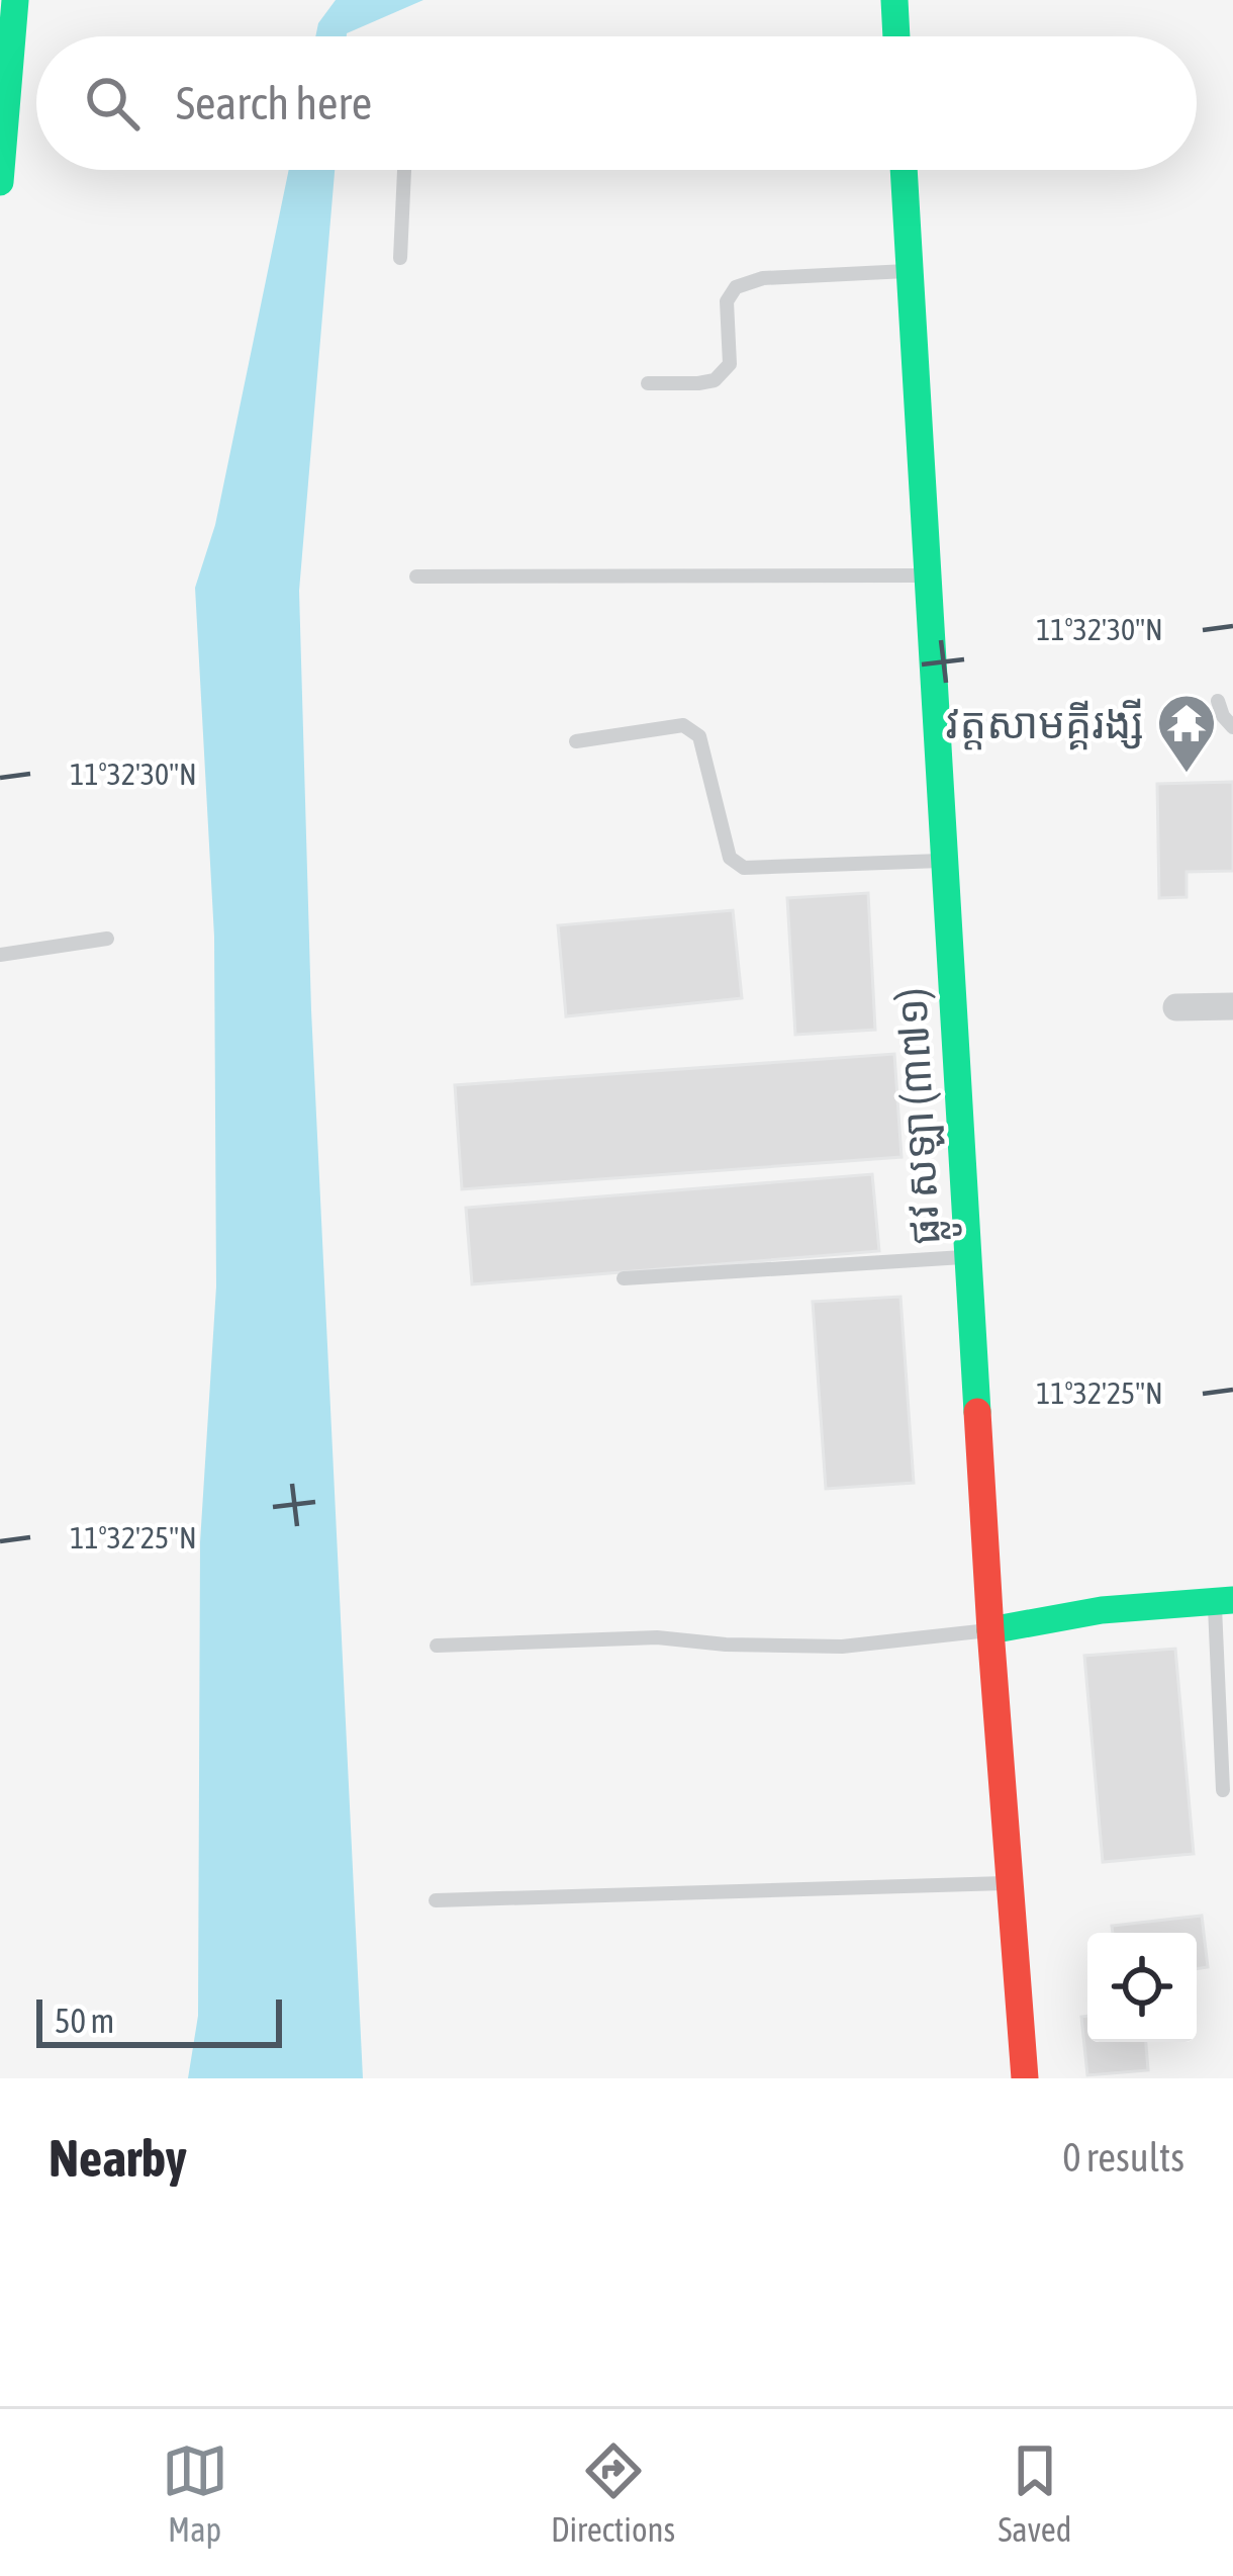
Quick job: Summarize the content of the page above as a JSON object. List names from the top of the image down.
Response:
{
  "streets": {
    "street": ["ផ្លូវ សឡា (៣៧១)"]
  },
  "places": {
    "temple": ["វត្តសាមគ្គីរង្សី"]
  },
  "scale_bar": "50 m",
  "page": {
    "search": "Search here",
    "scale": "50 m",
    "heading": ["Nearby", "0 results"],
    "nav": ["Map", "Directions", "Saved"]
  },
  "coordinates": ["11°32'30\"N", "11°32'25\"N"]
}
